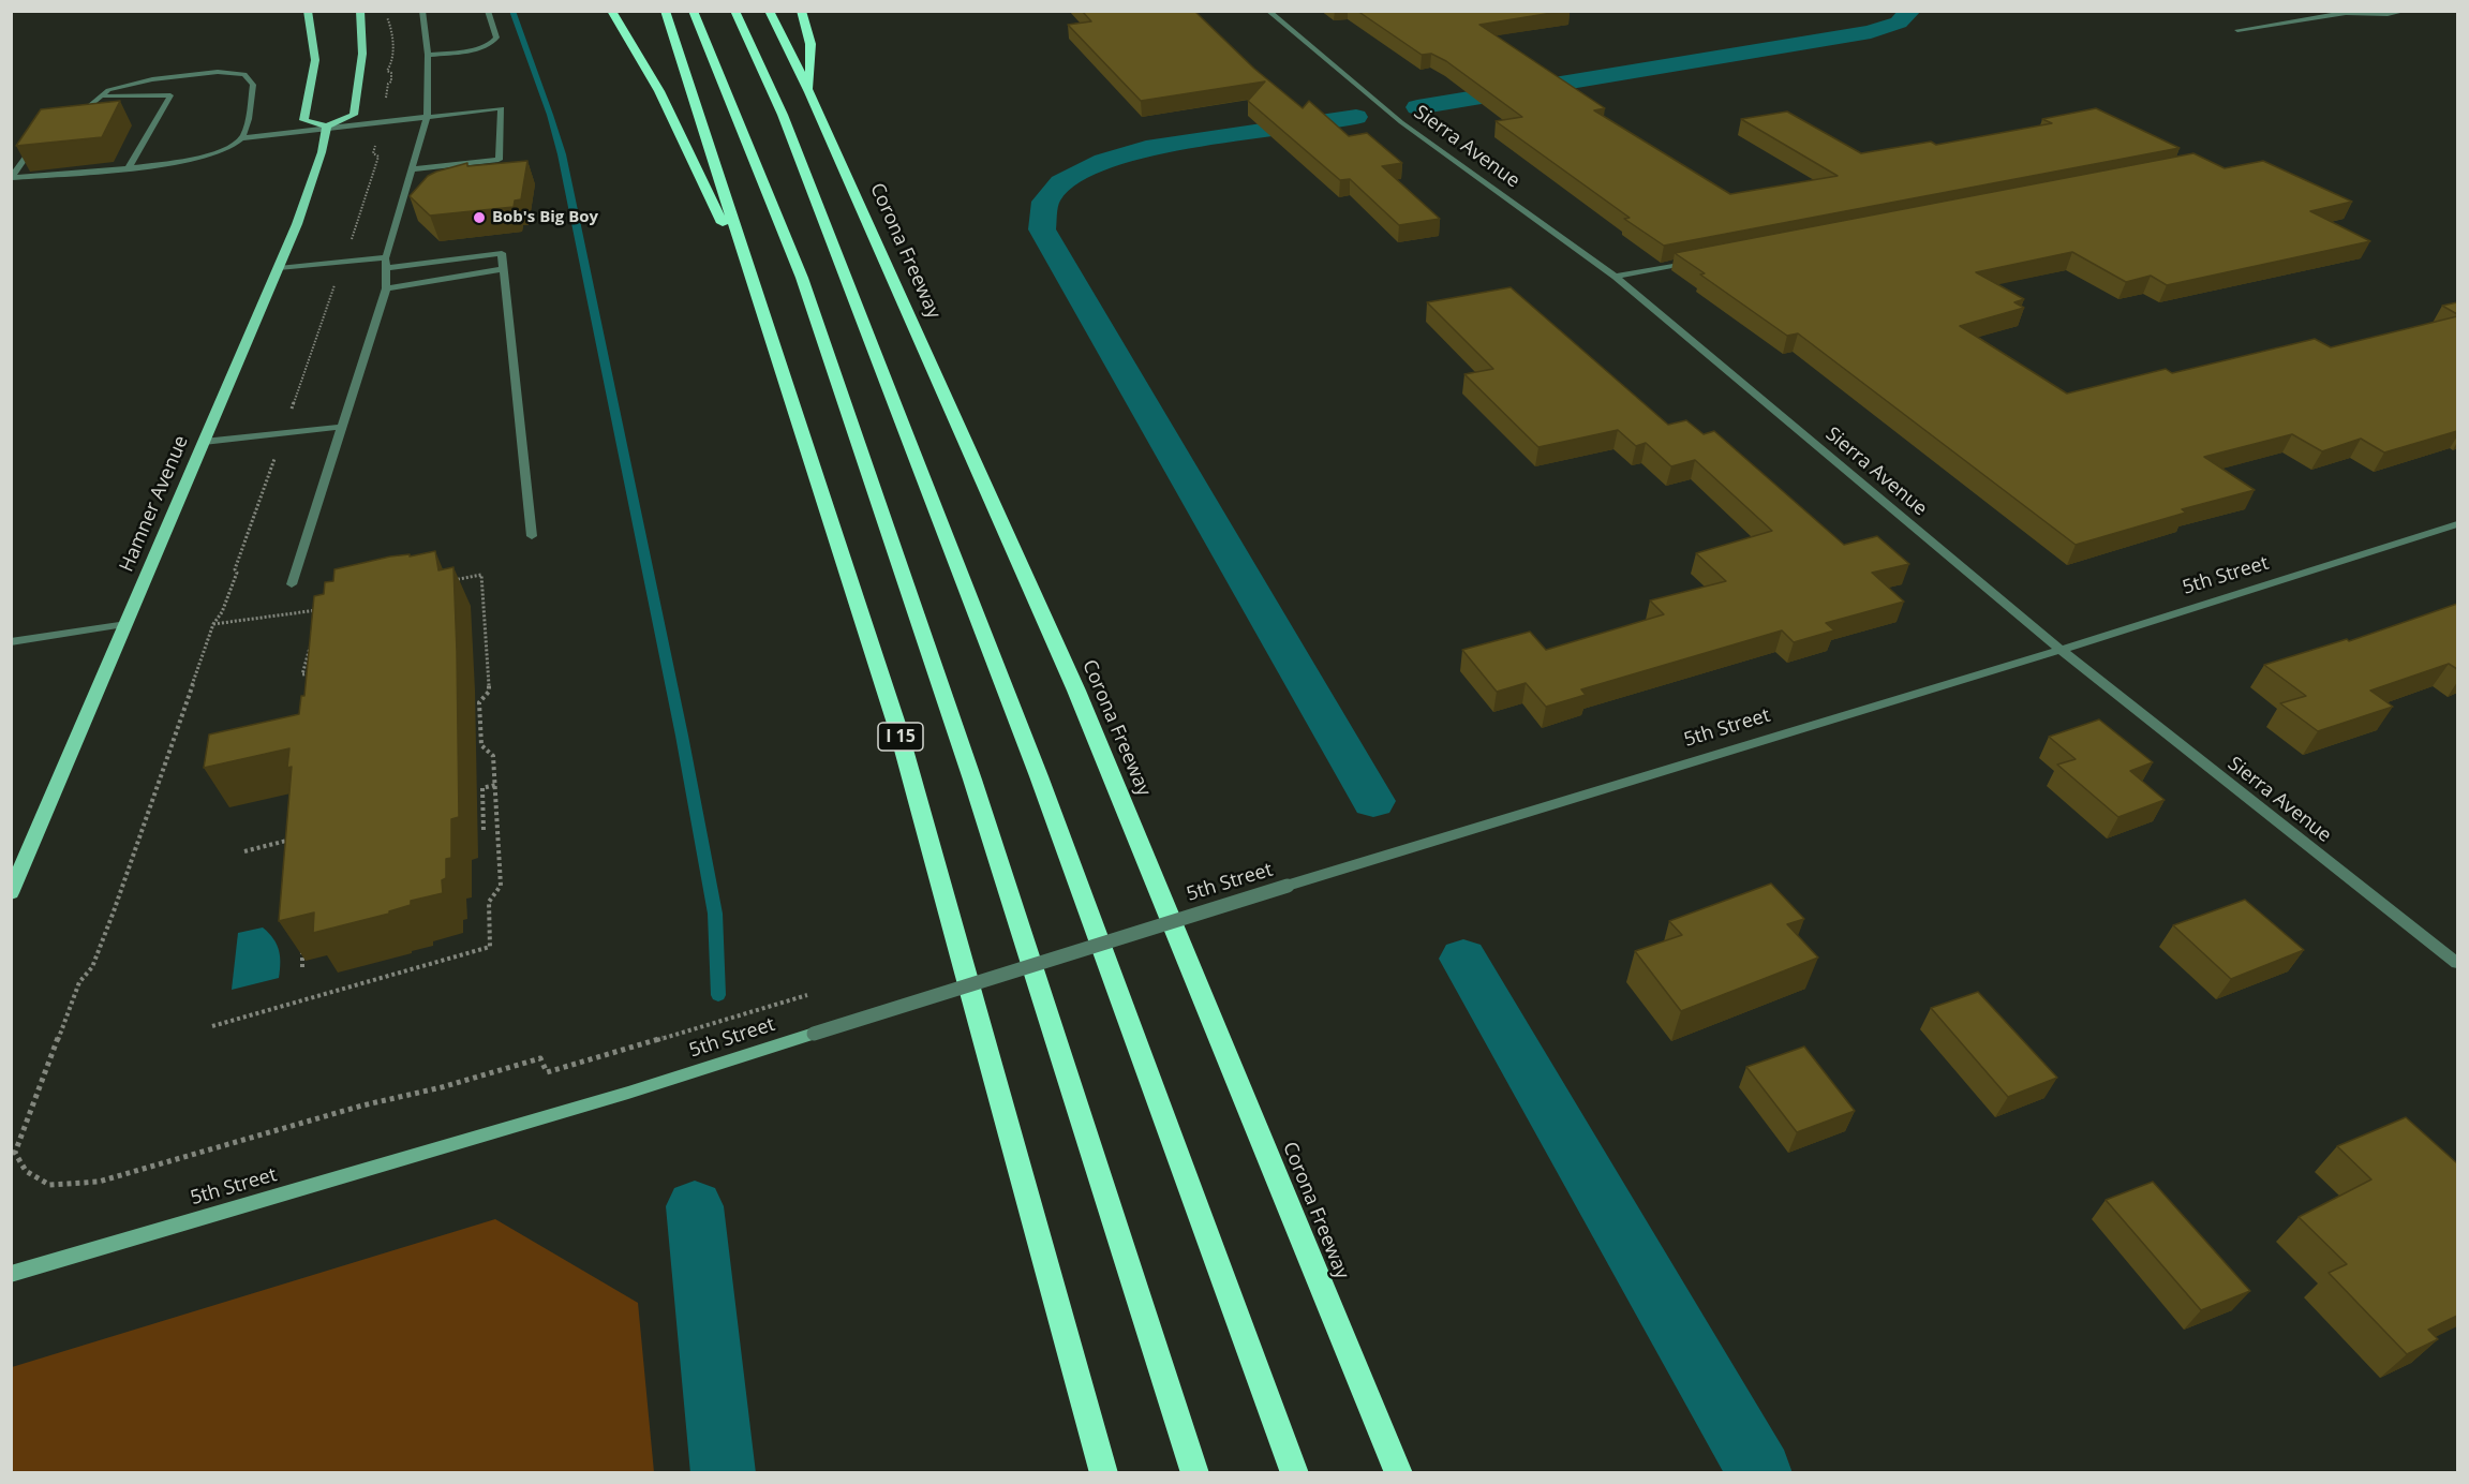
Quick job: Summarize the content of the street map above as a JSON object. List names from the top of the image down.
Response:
{
  "streets": {
    "highway": ["Corona Freeway", "I 15"],
    "main road": ["Hamner Avenue"],
    "street": ["Sierra Avenue", "5th Street"]
  },
  "crossings": [
    ["Sierra Avenue", "5th Street"]
  ],
  "places": ["Bob's Big Boy"]
}
